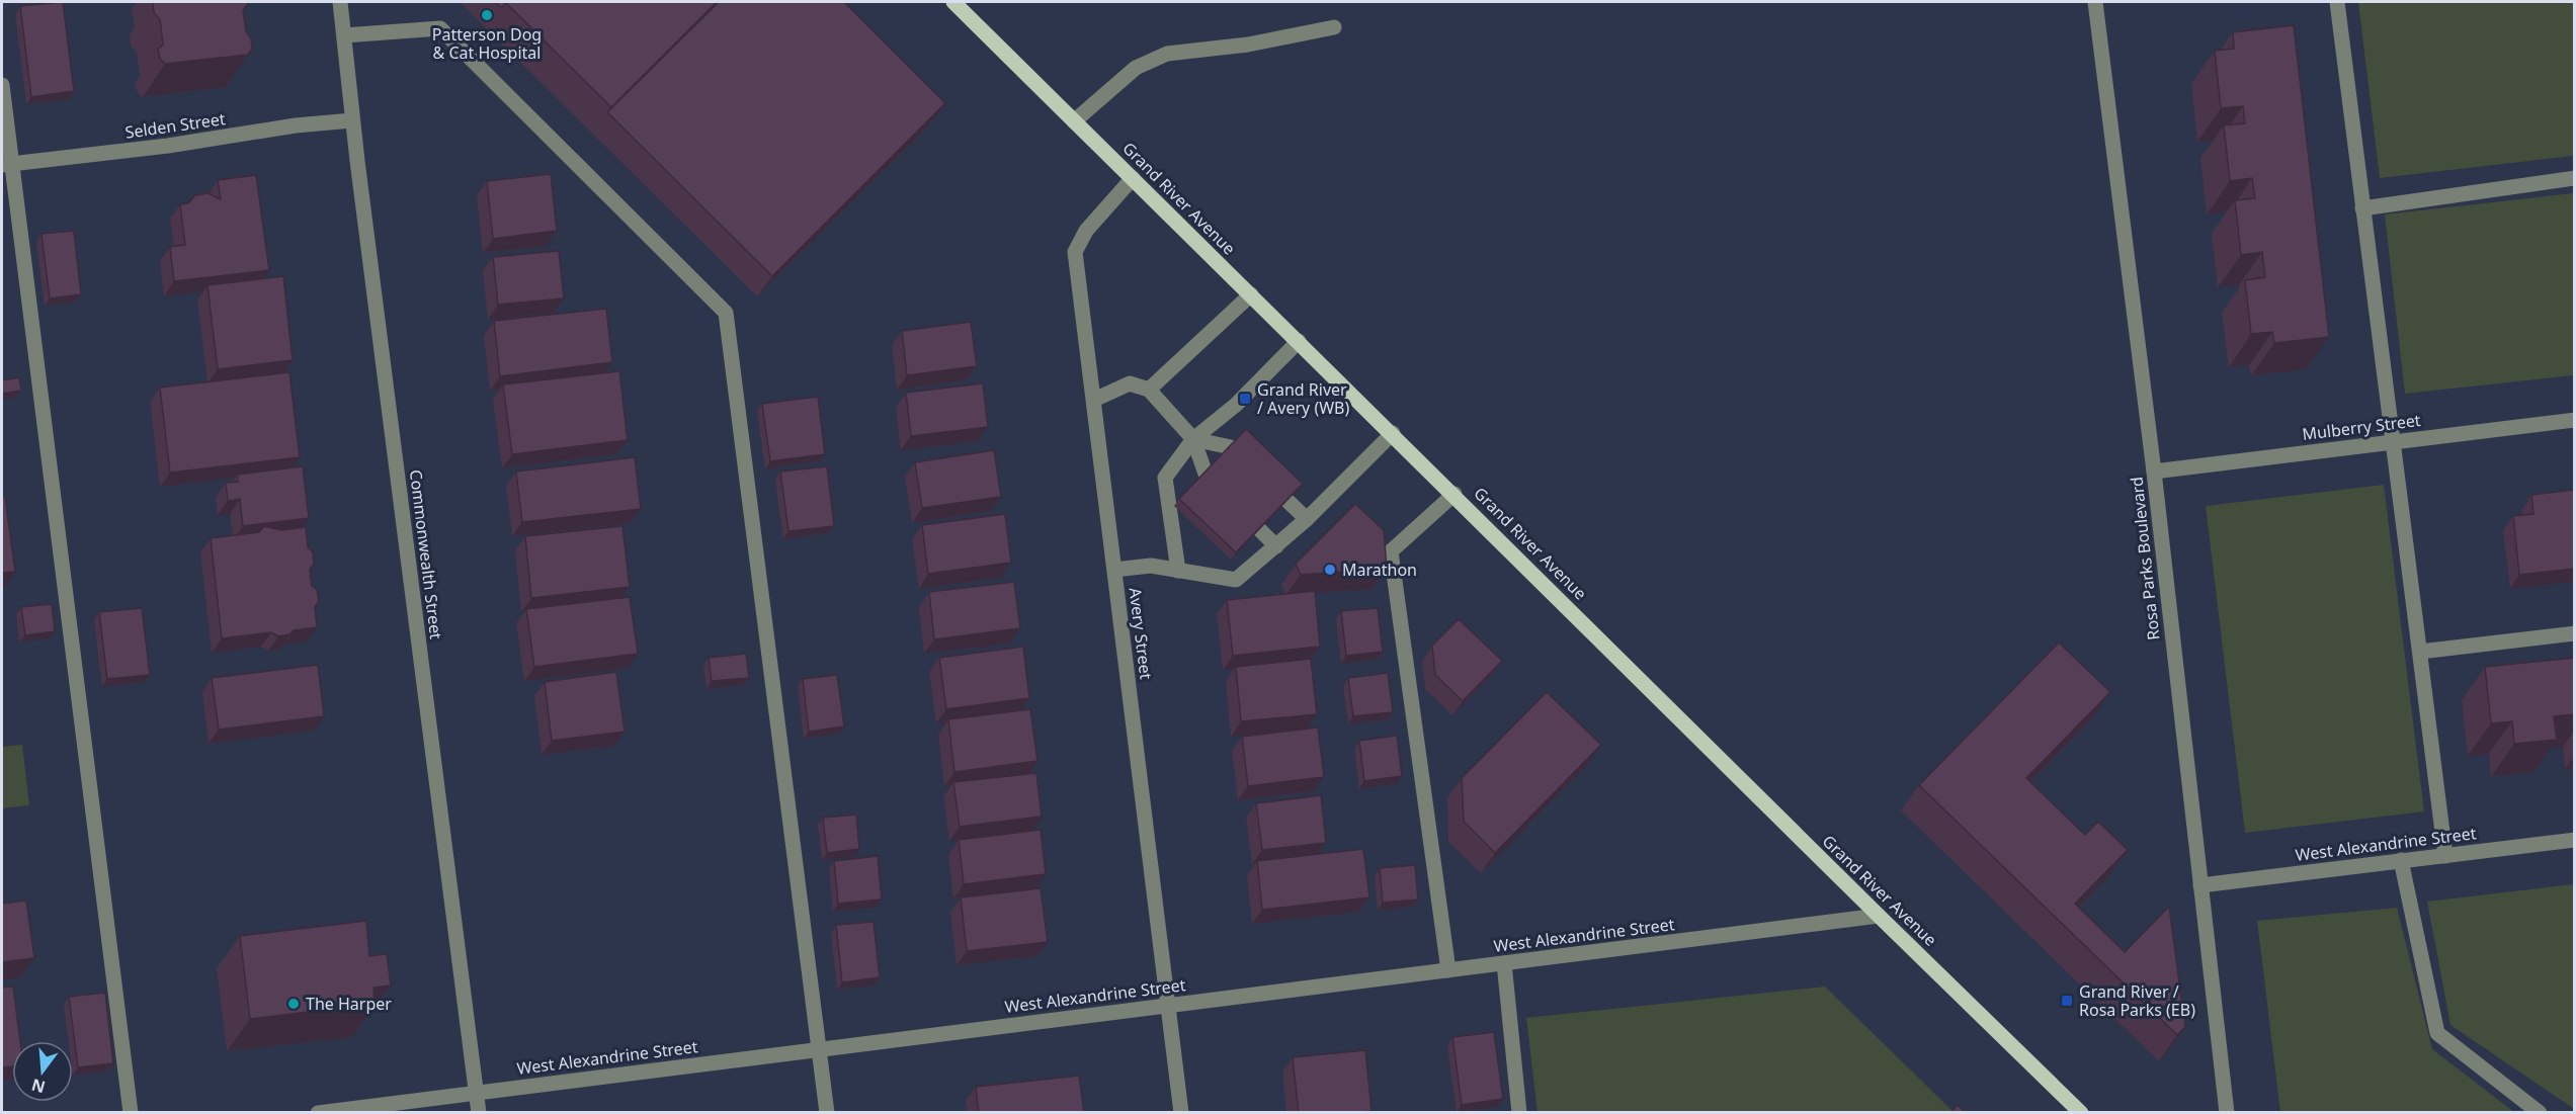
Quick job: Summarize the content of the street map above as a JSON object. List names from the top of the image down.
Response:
{
  "streets": {
    "main road": ["Grand River Avenue"],
    "street": [
      "Selden Street",
      "Mulberry Street",
      "Commonwealth Street",
      "Rosa Parks Boulevard",
      "Avery Street",
      "West Alexandrine Street"
    ]
  },
  "crossings": [
    ["Selden Street", "Commonwealth Street"],
    ["Grand River Avenue", "Avery Street"],
    ["Grand River Avenue", "West Alexandrine Street"],
    ["Mulberry Street", "Rosa Parks Boulevard"],
    ["Commonwealth Street", "West Alexandrine Street"],
    ["Rosa Parks Boulevard", "West Alexandrine Street"],
    ["Avery Street", "West Alexandrine Street"]
  ],
  "places": {
    "other": ["Patterson Dog & Cat Hospital", "Marathon", "The Harper"],
    "transit": ["Grand River / Avery (WB)", "Grand River / Rosa Parks (EB)"]
  },
  "north": "bottom"
}
